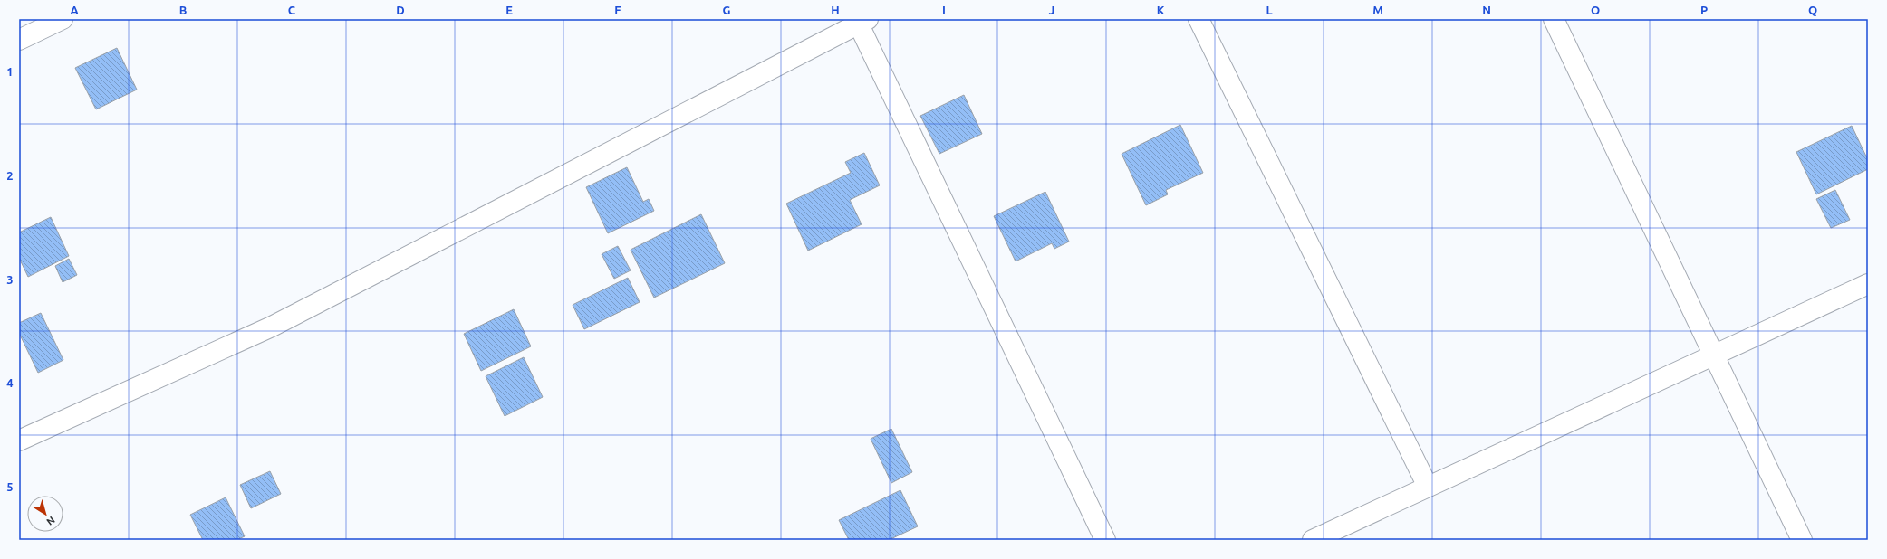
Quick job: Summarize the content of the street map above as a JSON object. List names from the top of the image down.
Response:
{
  "north": "bottom right",
  "grid": {
    "columns": [
      "A",
      "B",
      "C",
      "D",
      "E",
      "F",
      "G",
      "H",
      "I",
      "J",
      "K",
      "L",
      "M",
      "N",
      "O",
      "P",
      "Q"
    ],
    "rows": [
      "1",
      "2",
      "3",
      "4",
      "5"
    ]
  }
}
